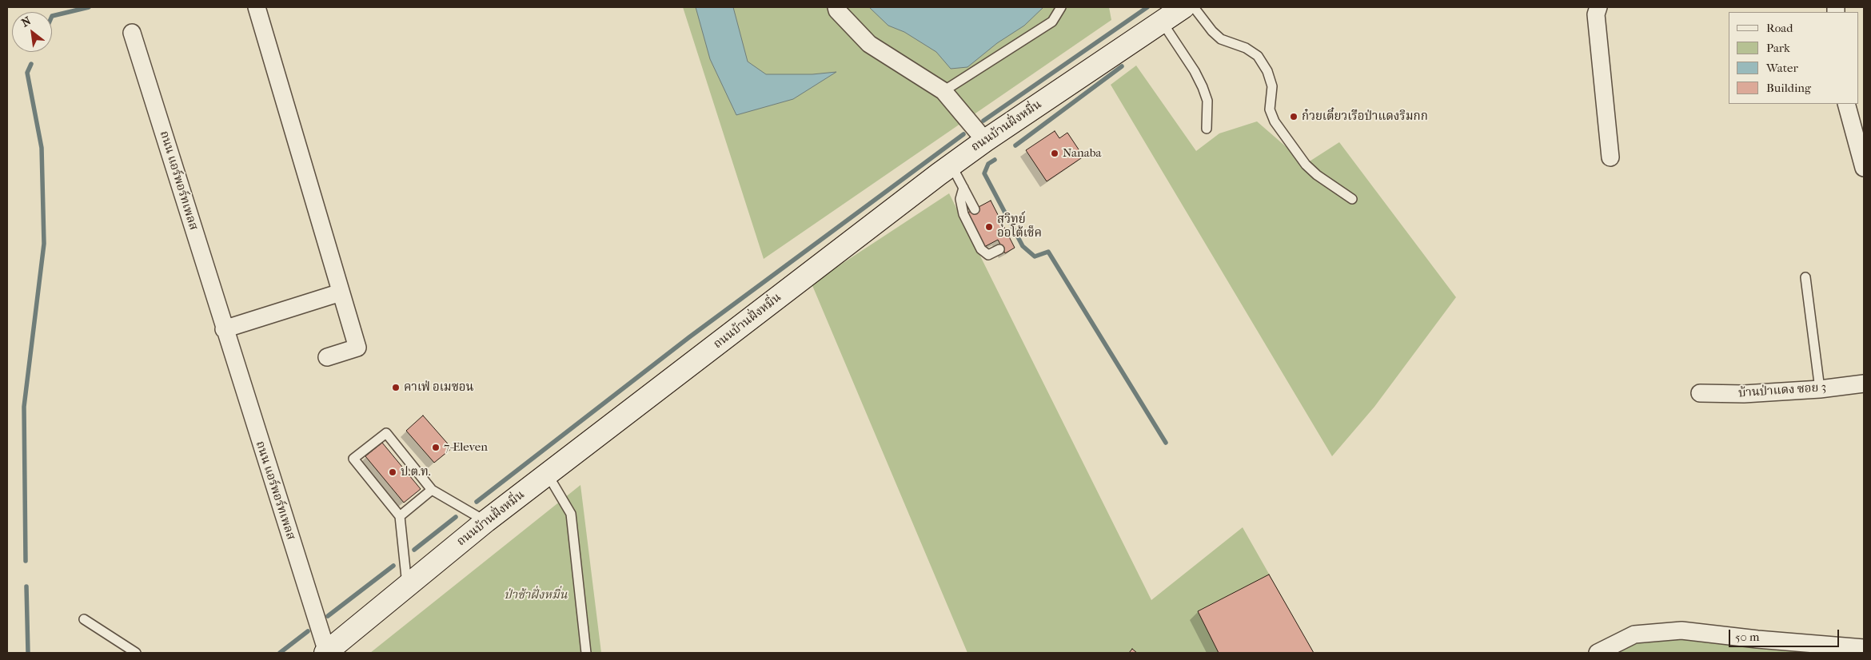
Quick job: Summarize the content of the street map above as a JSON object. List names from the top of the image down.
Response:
{
  "streets": {
    "street": ["ถนนบ้านฝั่งหมิ่น", "ถนน แอร์พอร์ทเพลส", "บ้านป่าแดง ซอย 3"]
  },
  "crossings": [
    ["ถนนบ้านฝั่งหมิ่น", "ถนน แอร์พอร์ทเพลส"]
  ],
  "parks": ["ป่าช้าฝั่งหมิ่น"],
  "places": [
    "ก๋วยเตี๋ยวเรือป่าแดงริมกก",
    "Nanaba",
    "สุวิทย์ ออโต้เช็ค",
    "คาเฟ่ อเมซอน",
    "7-Eleven",
    "ป.ต.ท."
  ],
  "legend": [
    "Road",
    "Park",
    "Water",
    "Building"
  ],
  "scale_bar": "50 m",
  "north": "top left"
}
